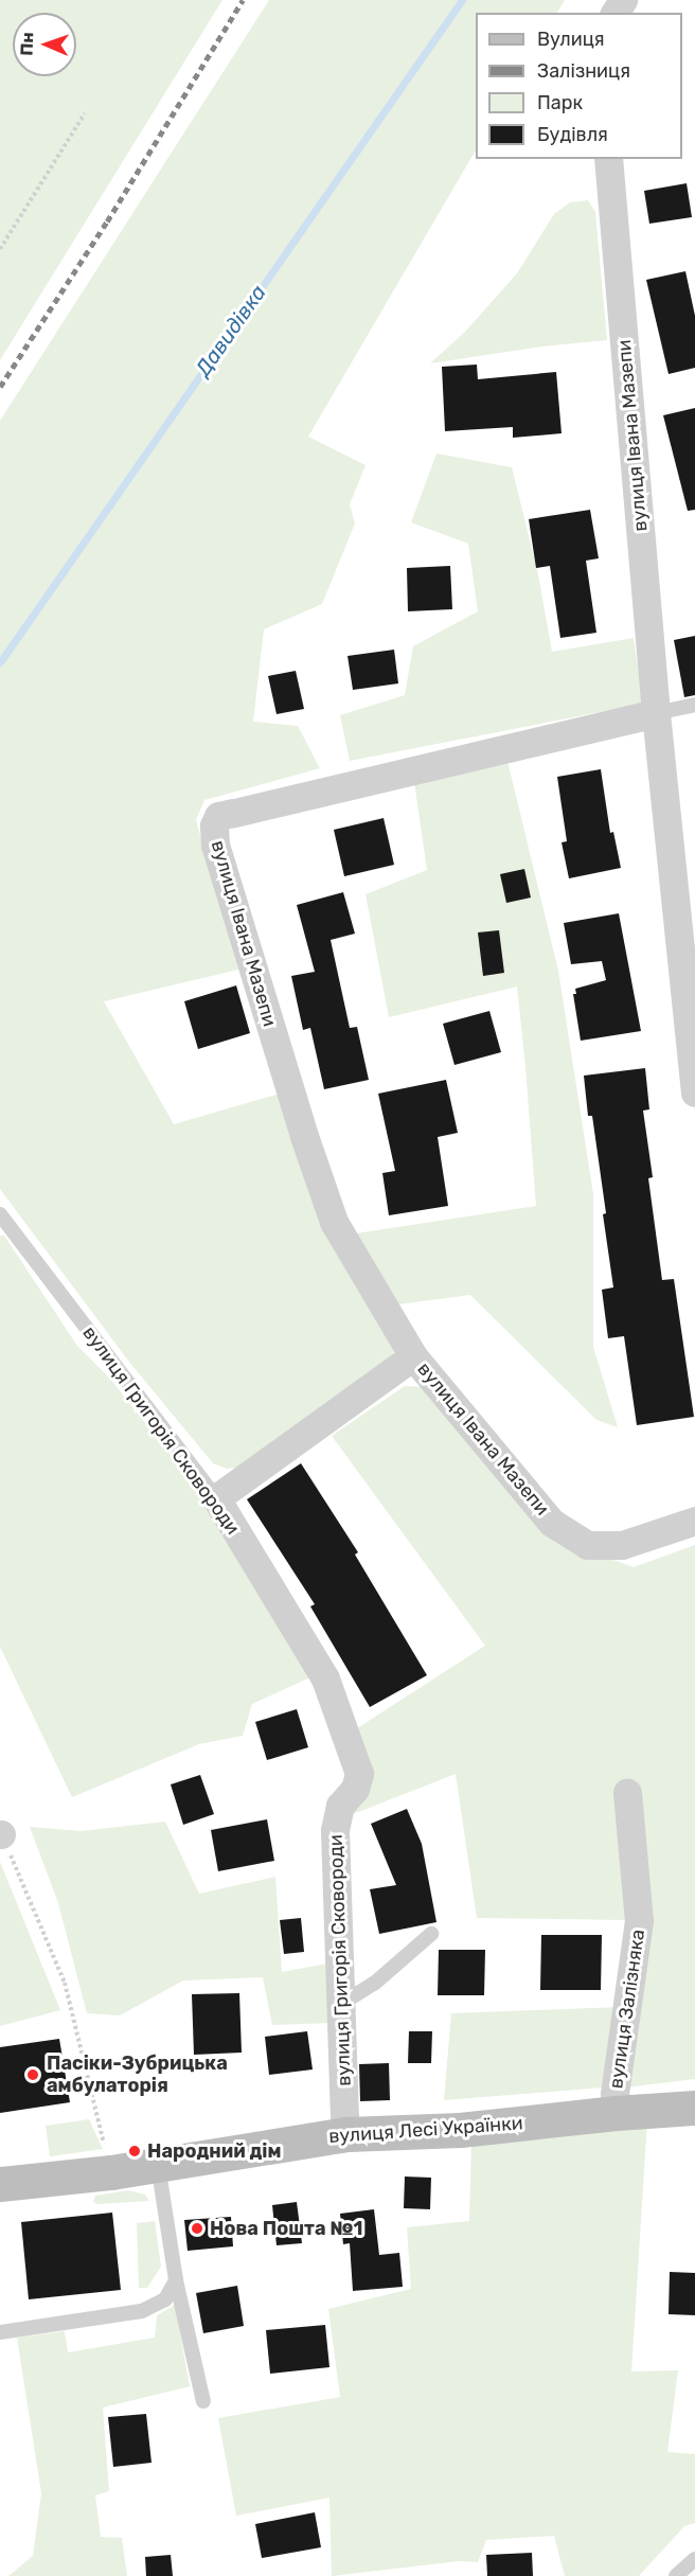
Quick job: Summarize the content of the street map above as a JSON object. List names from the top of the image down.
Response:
{
  "streets": {
    "main road": ["вулиця Лесі Українки"],
    "street": ["вулиця Івана Мазепи", "вулиця Григорія Сковороди", "вулиця Залізняка"]
  },
  "crossings": [
    ["вулиця Івана Мазепи", "вулиця Григорія Сковороди"],
    ["вулиця Григорія Сковороди", "вулиця Лесі Українки"],
    ["вулиця Залізняка", "вулиця Лесі Українки"]
  ],
  "water": ["Давидівка"],
  "places": ["Пасіки-Зубрицька амбулаторія", "Народний дім", "Нова Пошта №1"],
  "legend": [
    "Вулиця",
    "Залізниця",
    "Парк",
    "Будівля"
  ],
  "north": "left"
}
